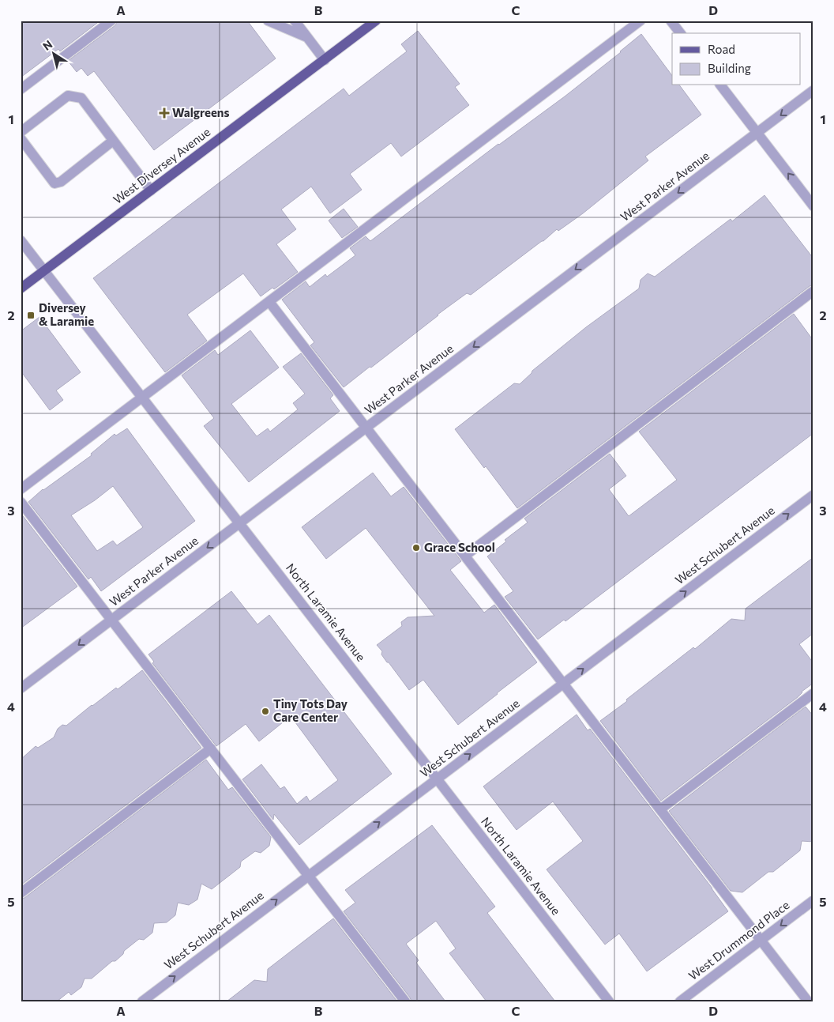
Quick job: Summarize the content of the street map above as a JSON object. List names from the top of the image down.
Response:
{
  "streets": {
    "main road": ["West Diversey Avenue"],
    "street": [
      "West Parker Avenue",
      "West Schubert Avenue",
      "North Laramie Avenue",
      "West Drummond Place"
    ]
  },
  "crossings": [
    ["West Diversey Avenue", "North Laramie Avenue"],
    ["West Parker Avenue", "North Laramie Avenue"],
    ["West Schubert Avenue", "North Laramie Avenue"]
  ],
  "one_way": ["West Parker Avenue", "West Schubert Avenue", "West Drummond Place"],
  "places": {
    "health": ["Walgreens"],
    "transit": ["Diversey & Laramie"],
    "other": ["Grace School", "Tiny Tots Day Care Center"]
  },
  "legend": ["Road", "Building"],
  "north": "top left",
  "grid": {
    "columns": [
      "A",
      "B",
      "C",
      "D"
    ],
    "rows": [
      "1",
      "2",
      "3",
      "4",
      "5"
    ]
  }
}
